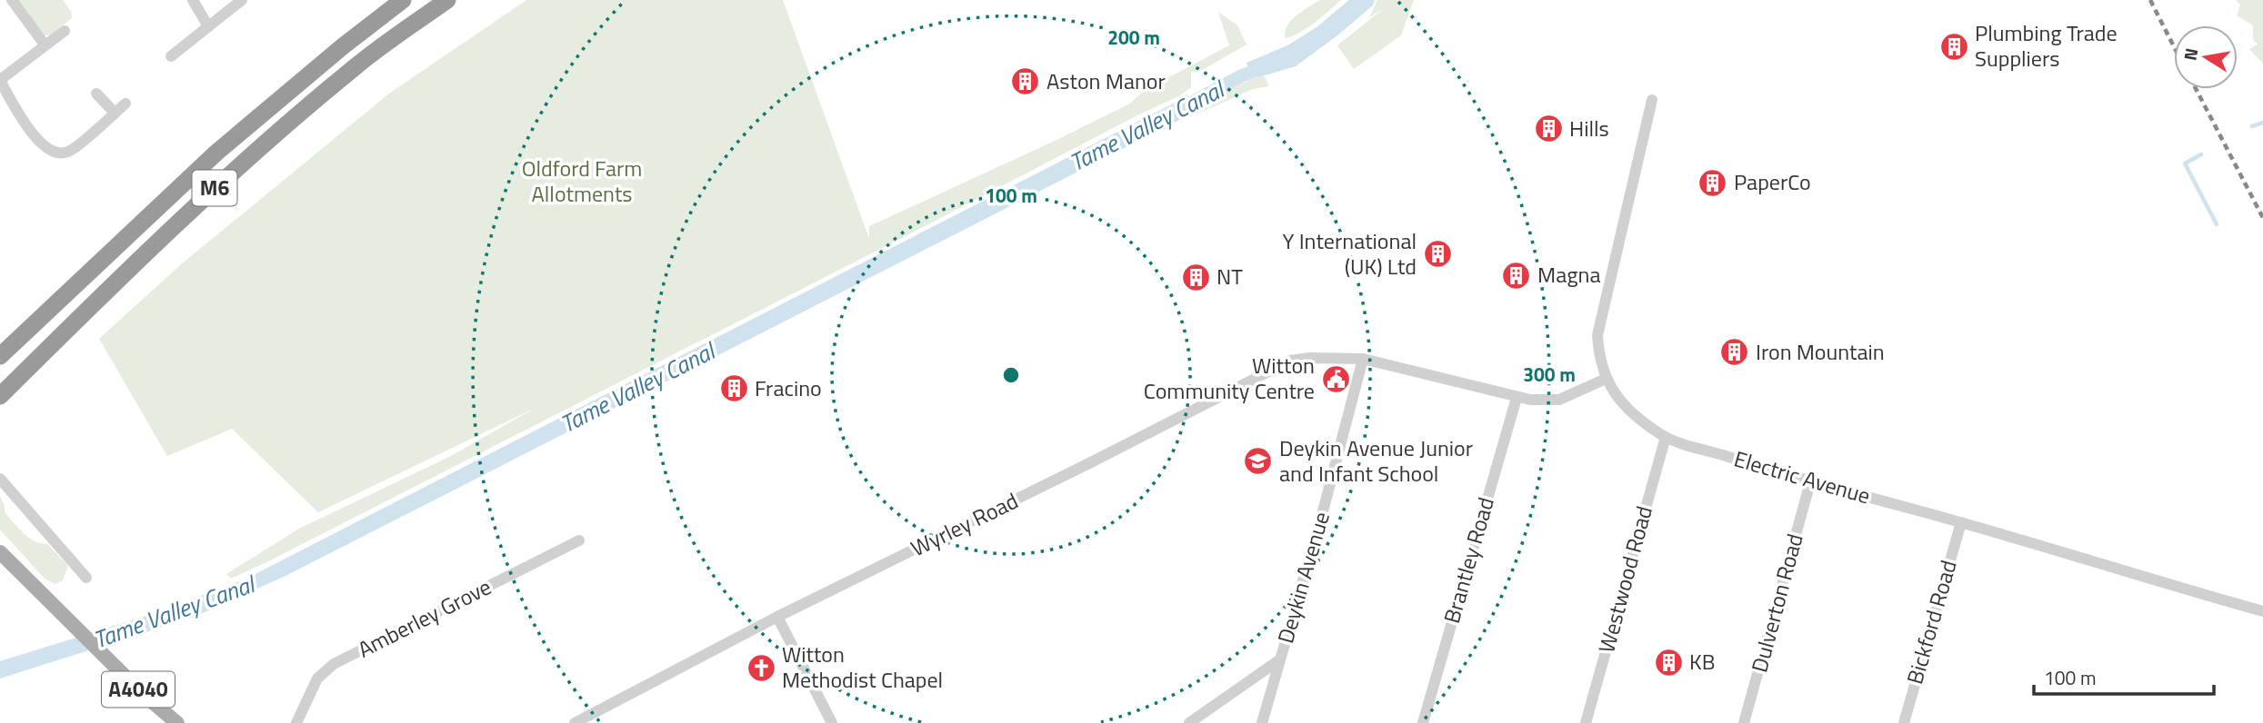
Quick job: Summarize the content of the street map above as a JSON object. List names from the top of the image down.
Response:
{
  "streets": {
    "highway": ["M6"],
    "main road": ["A4040"],
    "street": [
      "Electric Avenue",
      "Wyrley Road",
      "Brantley Road",
      "Deykin Avenue",
      "Westwood Road",
      "Dulverton Road",
      "Amberley Grove",
      "Bickford Road"
    ]
  },
  "crossings": [
    ["Electric Avenue", "Westwood Road"],
    ["Electric Avenue", "Dulverton Road"],
    ["Electric Avenue", "Bickford Road"],
    ["Wyrley Road", "Deykin Avenue"]
  ],
  "water": ["Tame Valley Canal"],
  "parks": ["Oldford Farm Allotments"],
  "places": {
    "building": [
      "Plumbing Trade Suppliers",
      "Aston Manor",
      "Hills",
      "PaperCo",
      "Y International (UK) Ltd",
      "Magna",
      "NT",
      "Iron Mountain",
      "Fracino",
      "KB"
    ],
    "public building": ["Witton Community Centre"],
    "school or university": ["Deykin Avenue Junior and Infant School"],
    "church": ["Witton Methodist Chapel"]
  },
  "scale_bar": "100 m",
  "north": "left",
  "rings": ["200 m", "100 m", "300 m"]
}
